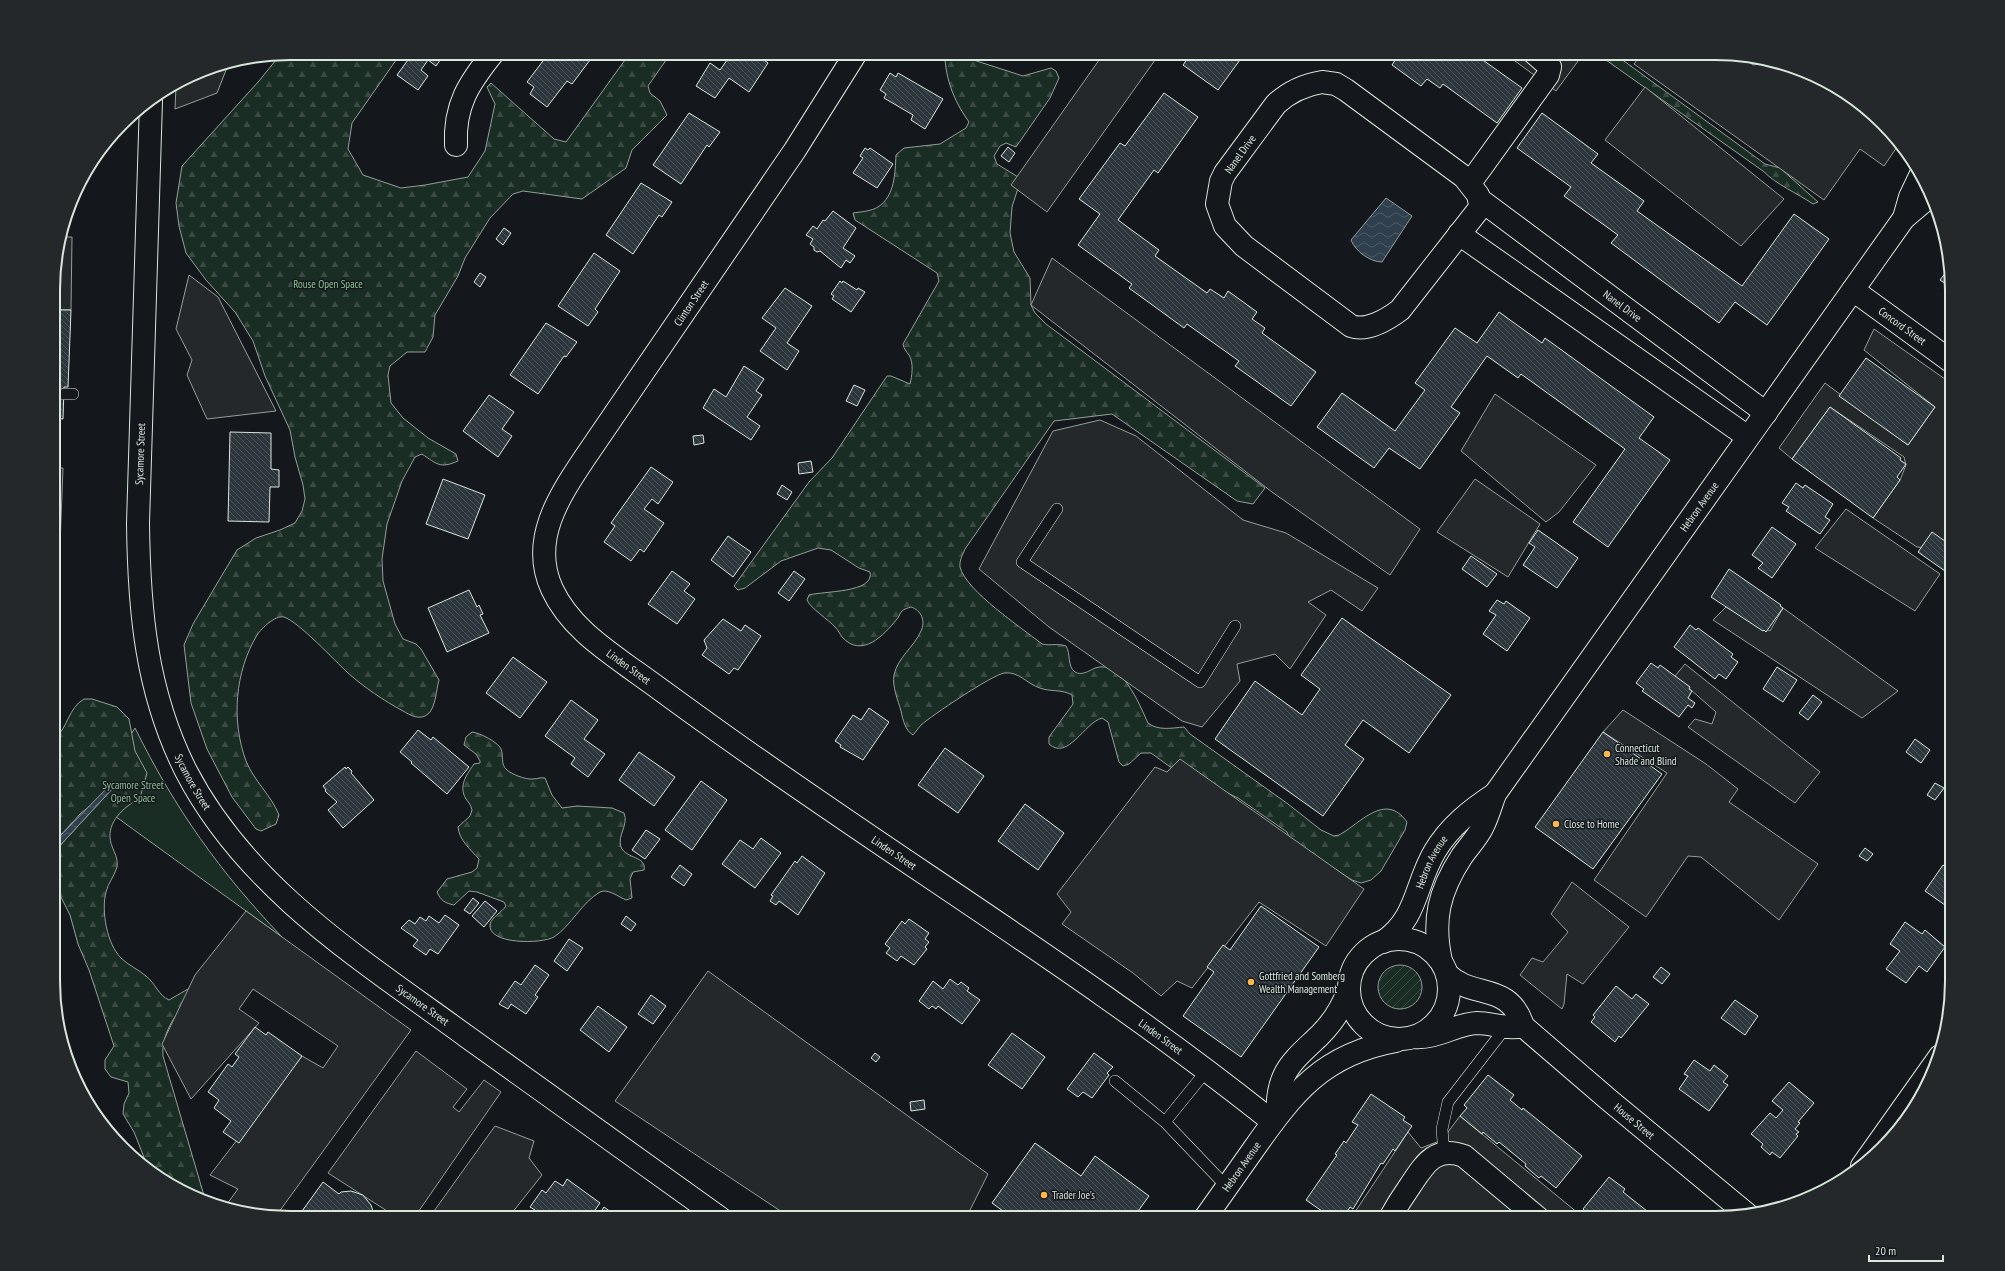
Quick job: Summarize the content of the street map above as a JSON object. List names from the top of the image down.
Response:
{
  "streets": {
    "street": [
      "Nanel Drive",
      "Clinton Street",
      "Concord Street",
      "Sycamore Street",
      "Hebron Avenue",
      "Linden Street",
      "House Street"
    ]
  },
  "crossings": [
    ["Nanel Drive", "Hebron Avenue"],
    ["Clinton Street", "Linden Street"],
    ["Concord Street", "Hebron Avenue"],
    ["Hebron Avenue", "Linden Street"],
    ["Hebron Avenue", "House Street"]
  ],
  "parks": ["Rouse Open Space", "Sycamore Street Open Space"],
  "places": [
    "Connecticut Shade and Blind",
    "Close to Home",
    "Gottfried and Somberg Wealth Management",
    "Trader Joe's"
  ],
  "scale_bar": "20 m"
}
